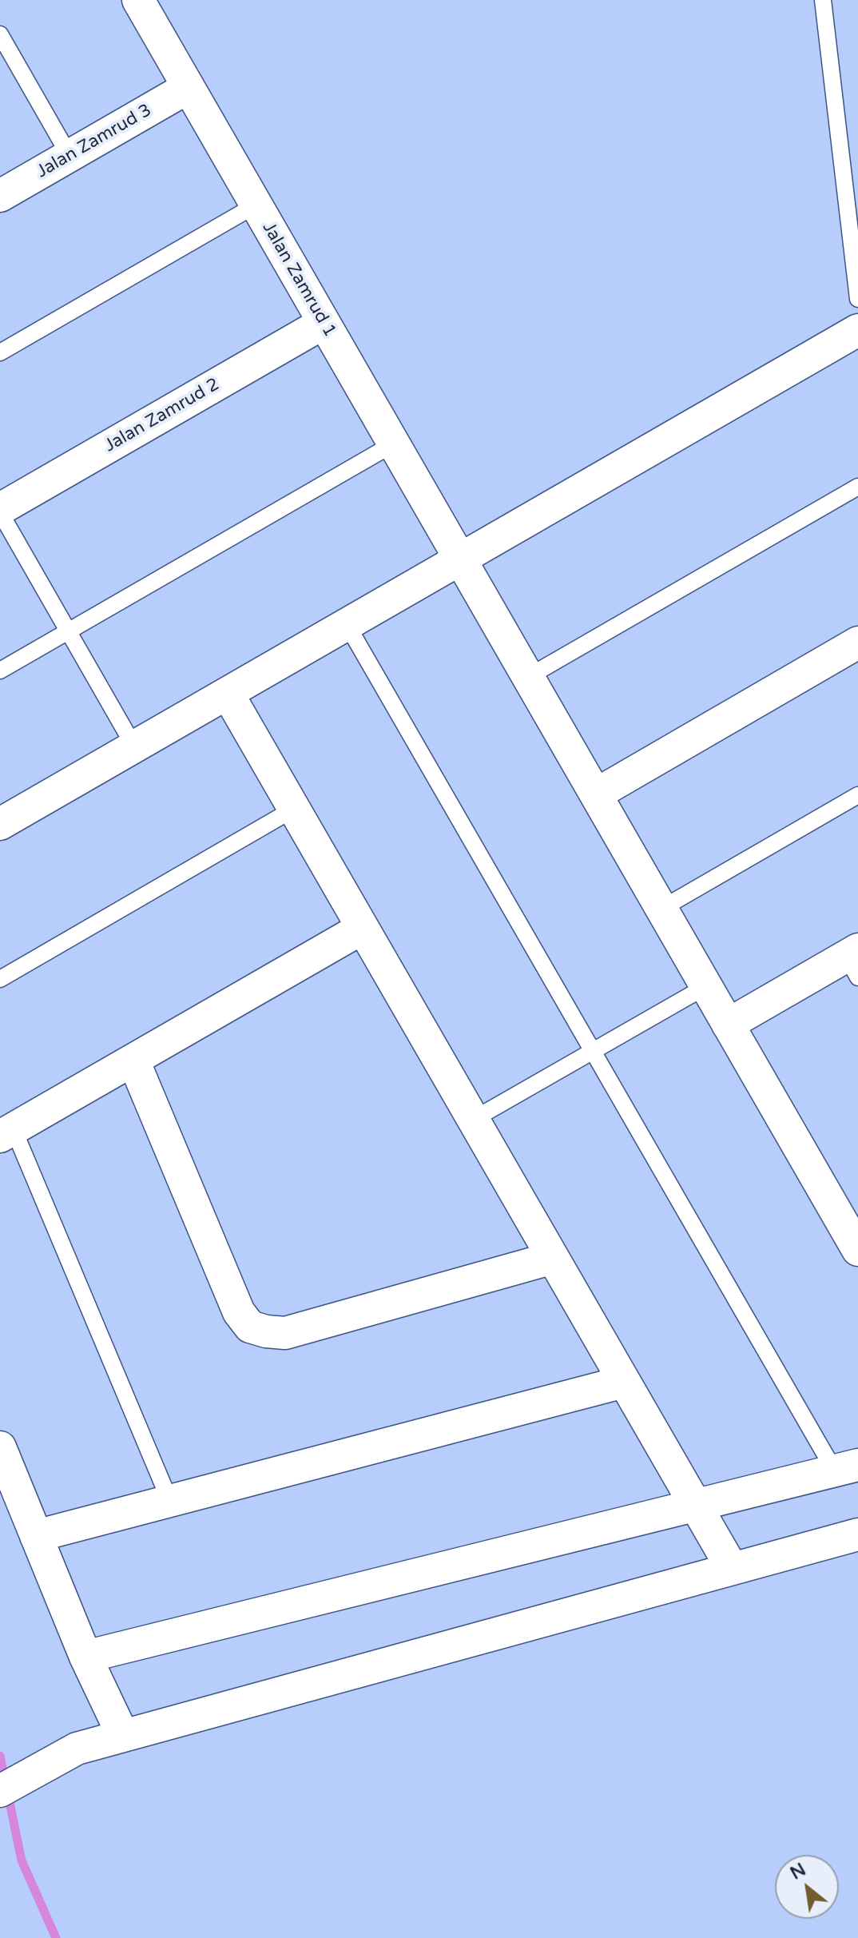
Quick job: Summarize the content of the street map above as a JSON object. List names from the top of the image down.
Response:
{
  "streets": {
    "street": ["Jalan Zamrud 3", "Jalan Zamrud 1", "Jalan Zamrud 2"]
  },
  "crossings": [
    ["Jalan Zamrud 3", "Jalan Zamrud 1"],
    ["Jalan Zamrud 1", "Jalan Zamrud 2"]
  ],
  "north": "top left"
}
